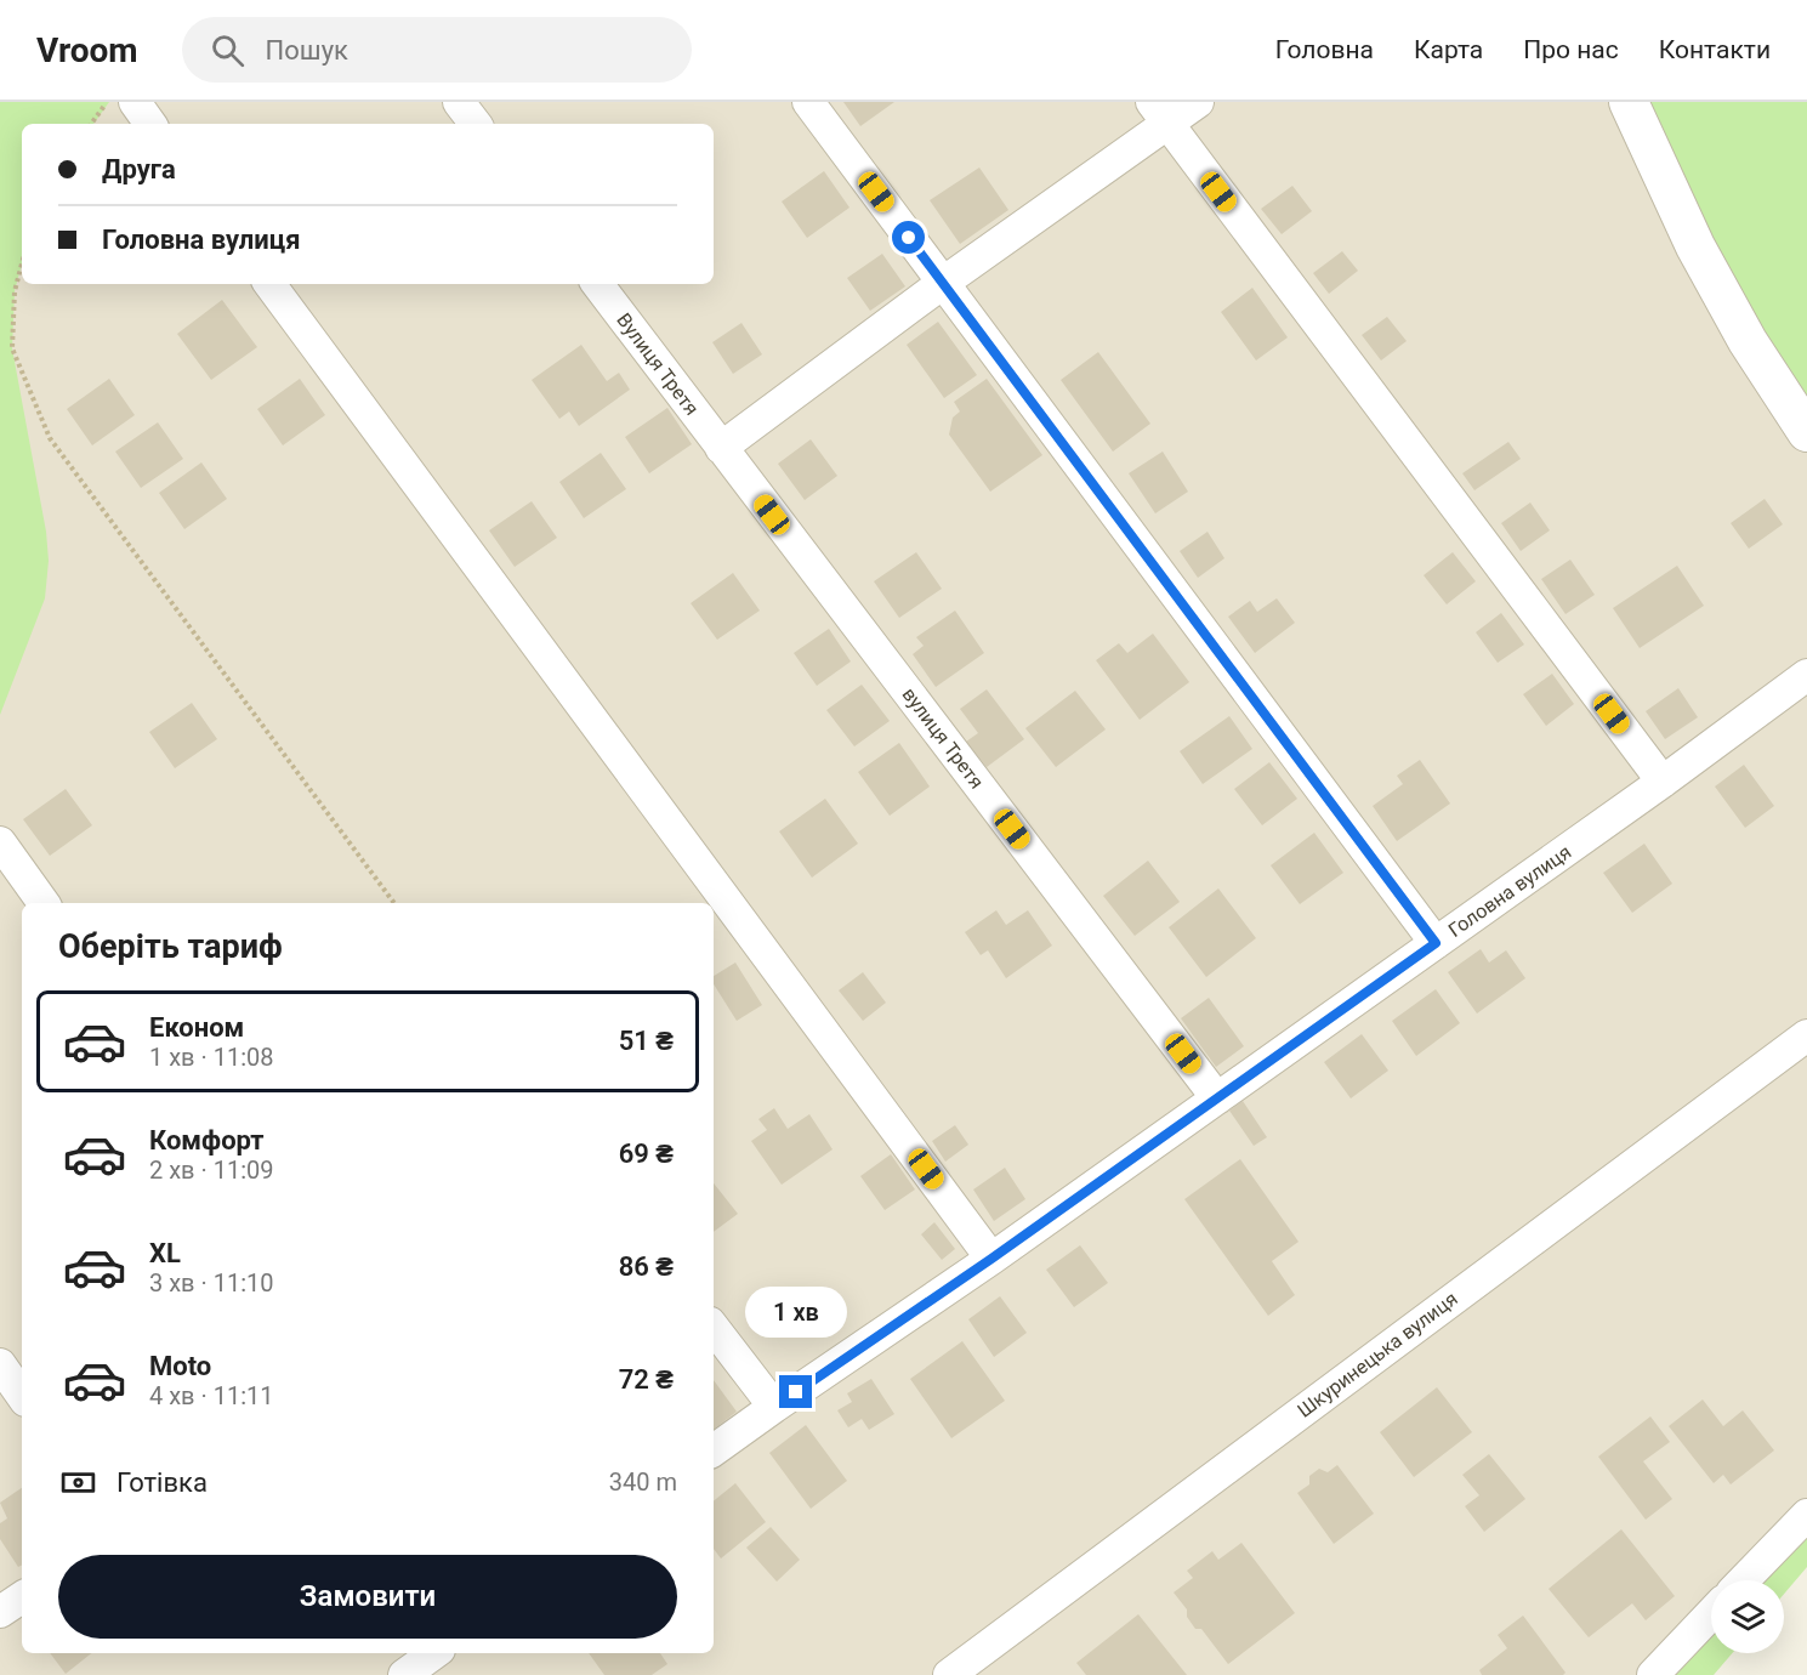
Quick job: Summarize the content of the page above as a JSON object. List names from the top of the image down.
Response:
{
  "streets": {
    "street": [
      "Вулиця Третя",
      "вулиця Третя",
      "Головна вулиця",
      "Шкуринецька вулиця"
    ]
  },
  "crossings": [
    ["Вулиця Третя", "вулиця Третя"],
    ["вулиця Третя", "Головна вулиця"]
  ],
  "page": {
    "header": "Vroom",
    "search": "Пошук",
    "nav": [
      "Головна",
      "Карта",
      "Про нас",
      "Контакти"
    ],
    "banner": ["Друга", "Головна вулиця"],
    "heading": "Оберіть тариф",
    "list": [
      {
        "name": "Економ",
        "note": "1 хв · 11:08",
        "value": "51 ₴"
      },
      {
        "name": "Комфорт",
        "note": "2 хв · 11:09",
        "value": "69 ₴"
      },
      {
        "name": "XL",
        "note": "3 хв · 11:10",
        "value": "86 ₴"
      },
      {
        "name": "Moto",
        "note": "4 хв · 11:11",
        "value": "72 ₴"
      }
    ],
    "bubble": "1 хв",
    "pay": ["Готівка", "340 m"],
    "buttons": "Замовити"
  }
}
